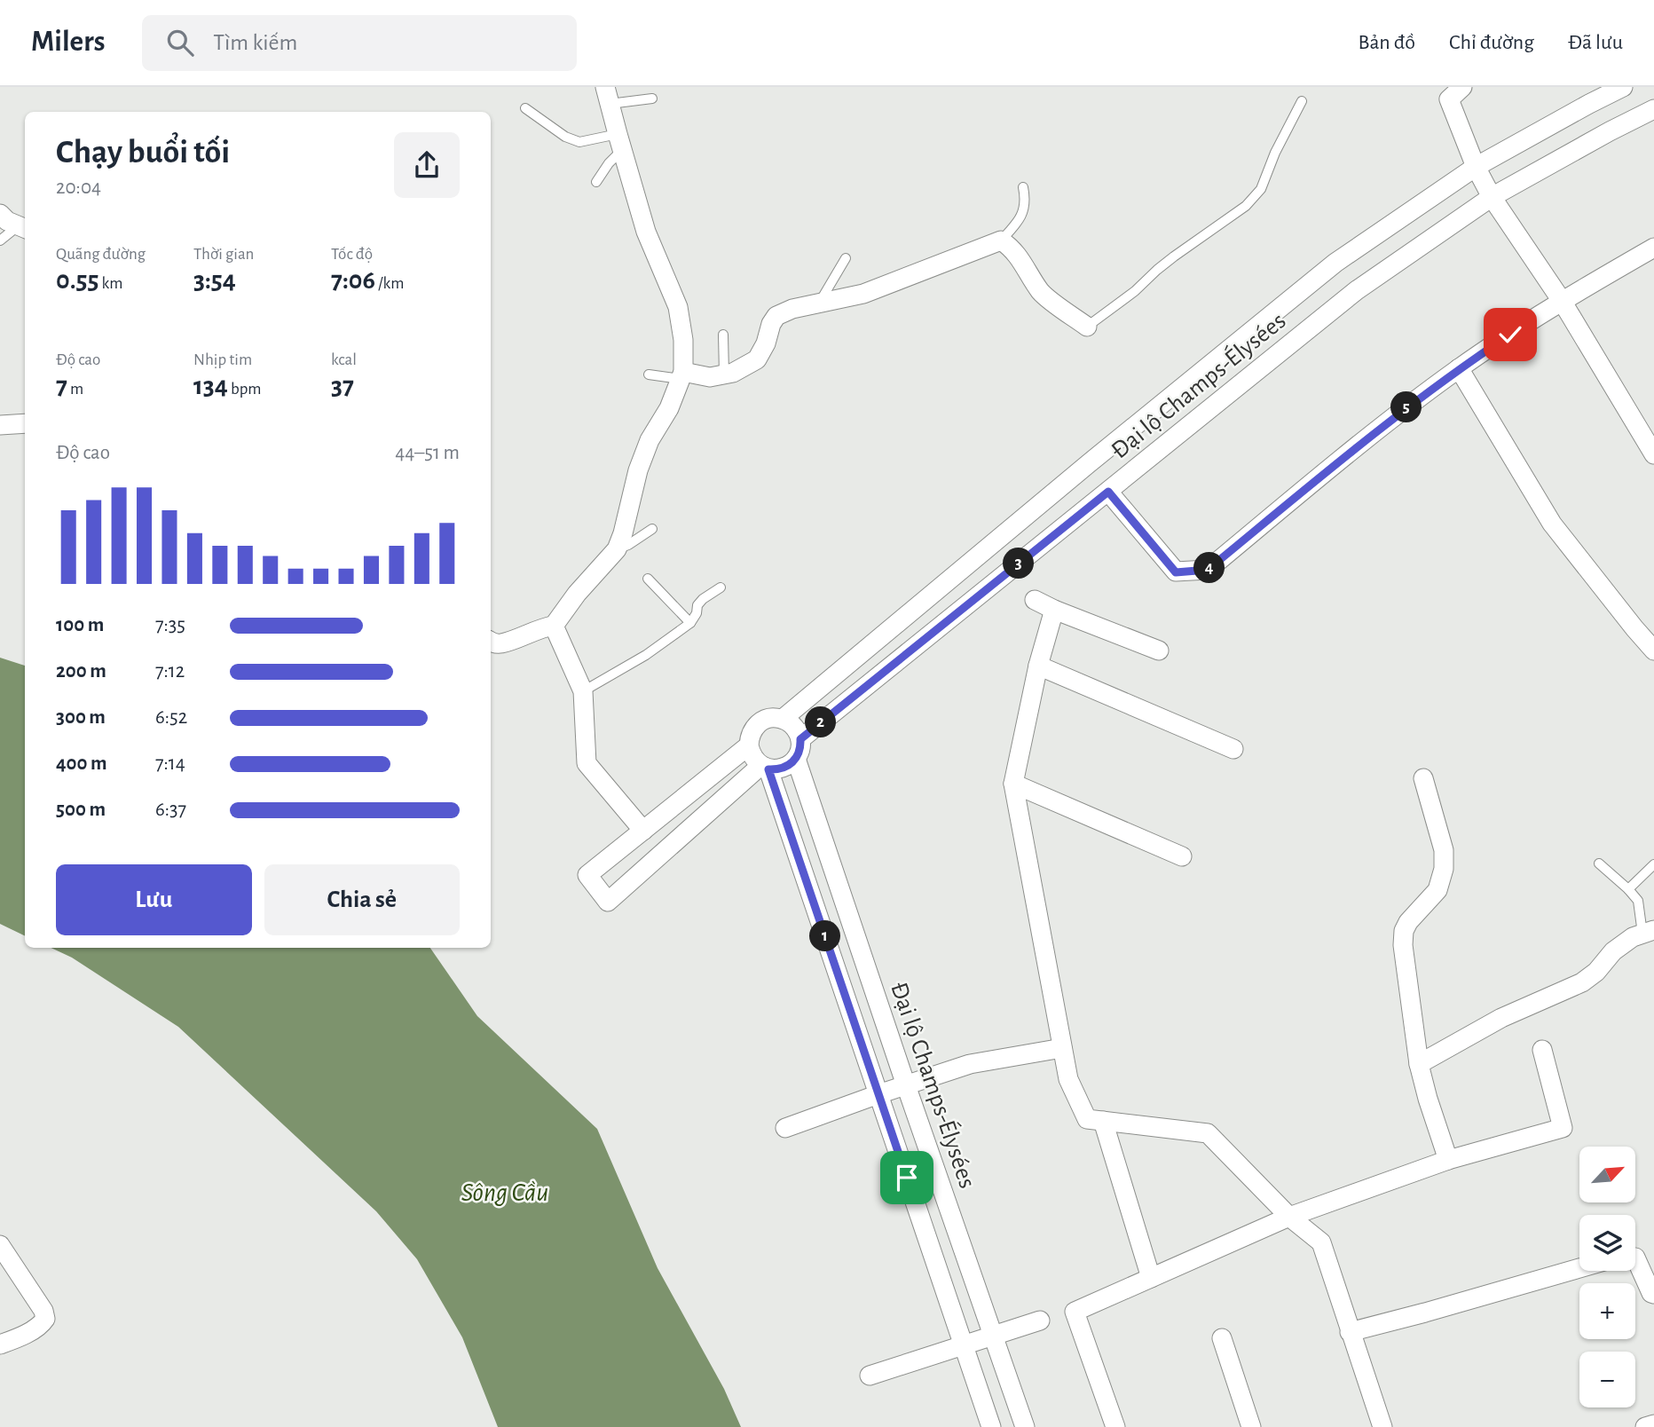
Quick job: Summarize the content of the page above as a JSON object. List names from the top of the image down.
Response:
{
  "streets": {
    "street": ["Đại lộ Champs-Élysées"]
  },
  "water": ["Sông Cầu"],
  "north": "top right",
  "page": {
    "header": "Milers",
    "search": "Tìm kiếm",
    "nav": ["Bản đồ", "Chỉ đường", "Đã lưu"],
    "heading": ["Chạy buổi tối", "20:04"],
    "stats": [
      ["Quãng đường", "0.55 km"],
      ["Thời gian", "3:54"],
      ["Tốc độ", "7:06 /km"],
      ["Độ cao", "7 m"],
      ["Nhịp tim", "134 bpm"],
      ["kcal", "37"]
    ],
    "pins": [
      "5",
      "3",
      "4",
      "2",
      "1"
    ],
    "chart": ["Độ cao", "44–51 m"],
    "list": [
      {
        "name": "100 m",
        "note": "7:35"
      },
      {
        "name": "200 m",
        "note": "7:12"
      },
      {
        "name": "300 m",
        "note": "6:52"
      },
      {
        "name": "400 m",
        "note": "7:14"
      },
      {
        "name": "500 m",
        "note": "6:37"
      }
    ],
    "buttons": ["Lưu", "Chia sẻ"],
    "map_buttons": ["+", "−"]
  }
}
